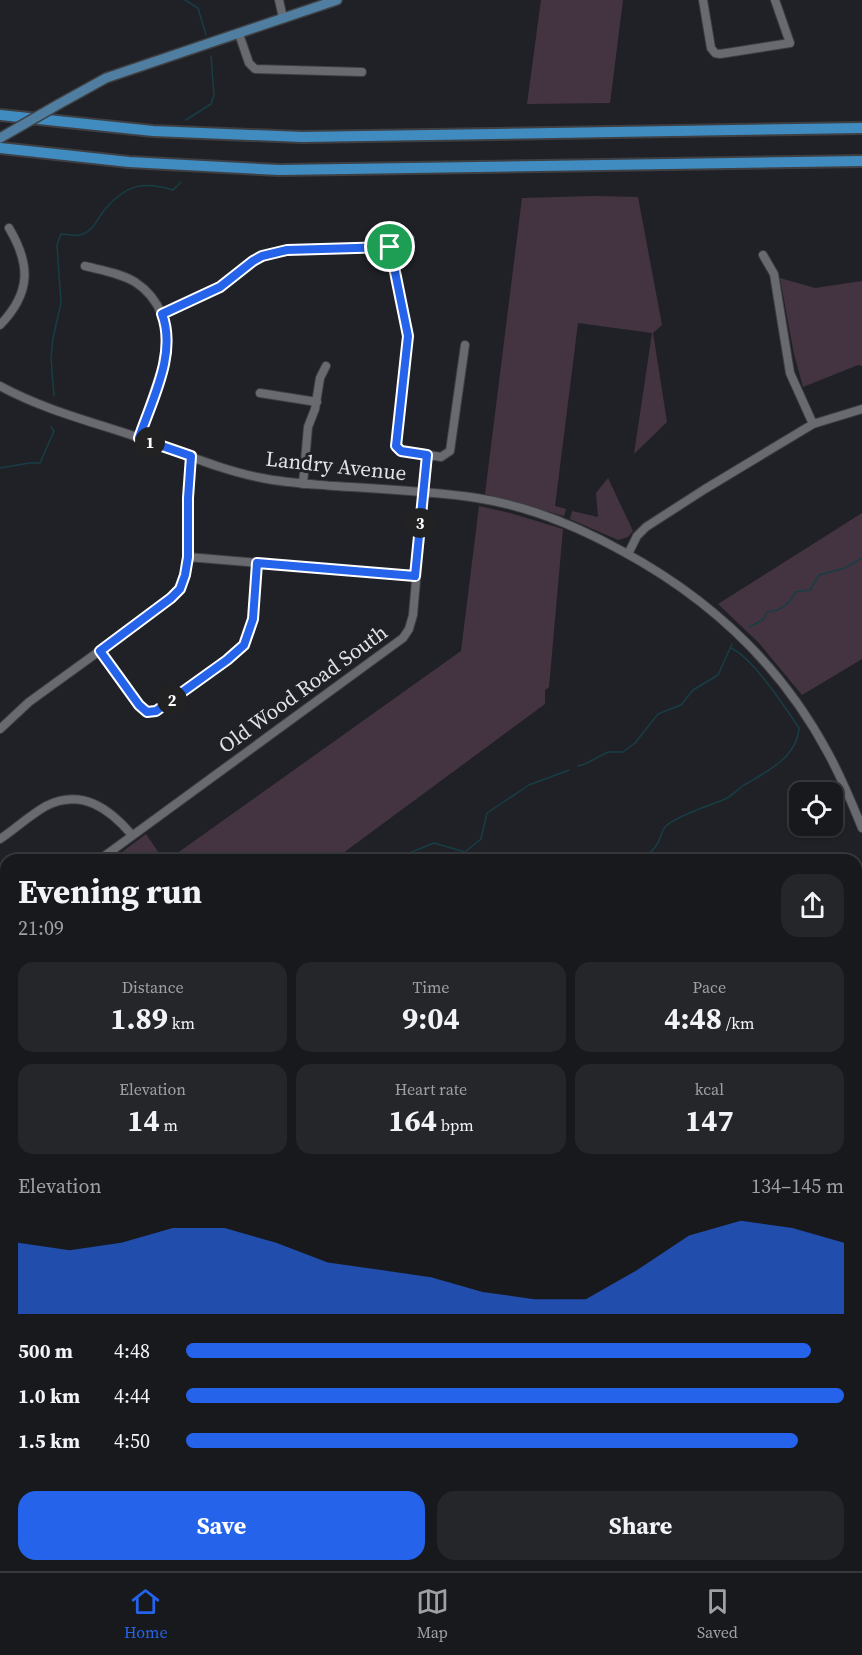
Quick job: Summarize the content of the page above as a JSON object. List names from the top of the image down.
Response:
{
  "streets": {
    "street": ["Landry Avenue", "Old Wood Road South"]
  },
  "crossings": [
    ["Landry Avenue", "Old Wood Road South"]
  ],
  "page": {
    "pins": ["1", "3", "2"],
    "heading": ["Evening run", "21:09"],
    "stats": [
      ["Distance", "1.89 km"],
      ["Time", "9:04"],
      ["Pace", "4:48 /km"],
      ["Elevation", "14 m"],
      ["Heart rate", "164 bpm"],
      ["kcal", "147"]
    ],
    "chart": ["Elevation", "134–145 m"],
    "list": [
      {
        "name": "500 m",
        "note": "4:48"
      },
      {
        "name": "1.0 km",
        "note": "4:44"
      },
      {
        "name": "1.5 km",
        "note": "4:50"
      }
    ],
    "buttons": ["Save", "Share"],
    "tabs": ["Home", "Map", "Saved"]
  }
}
